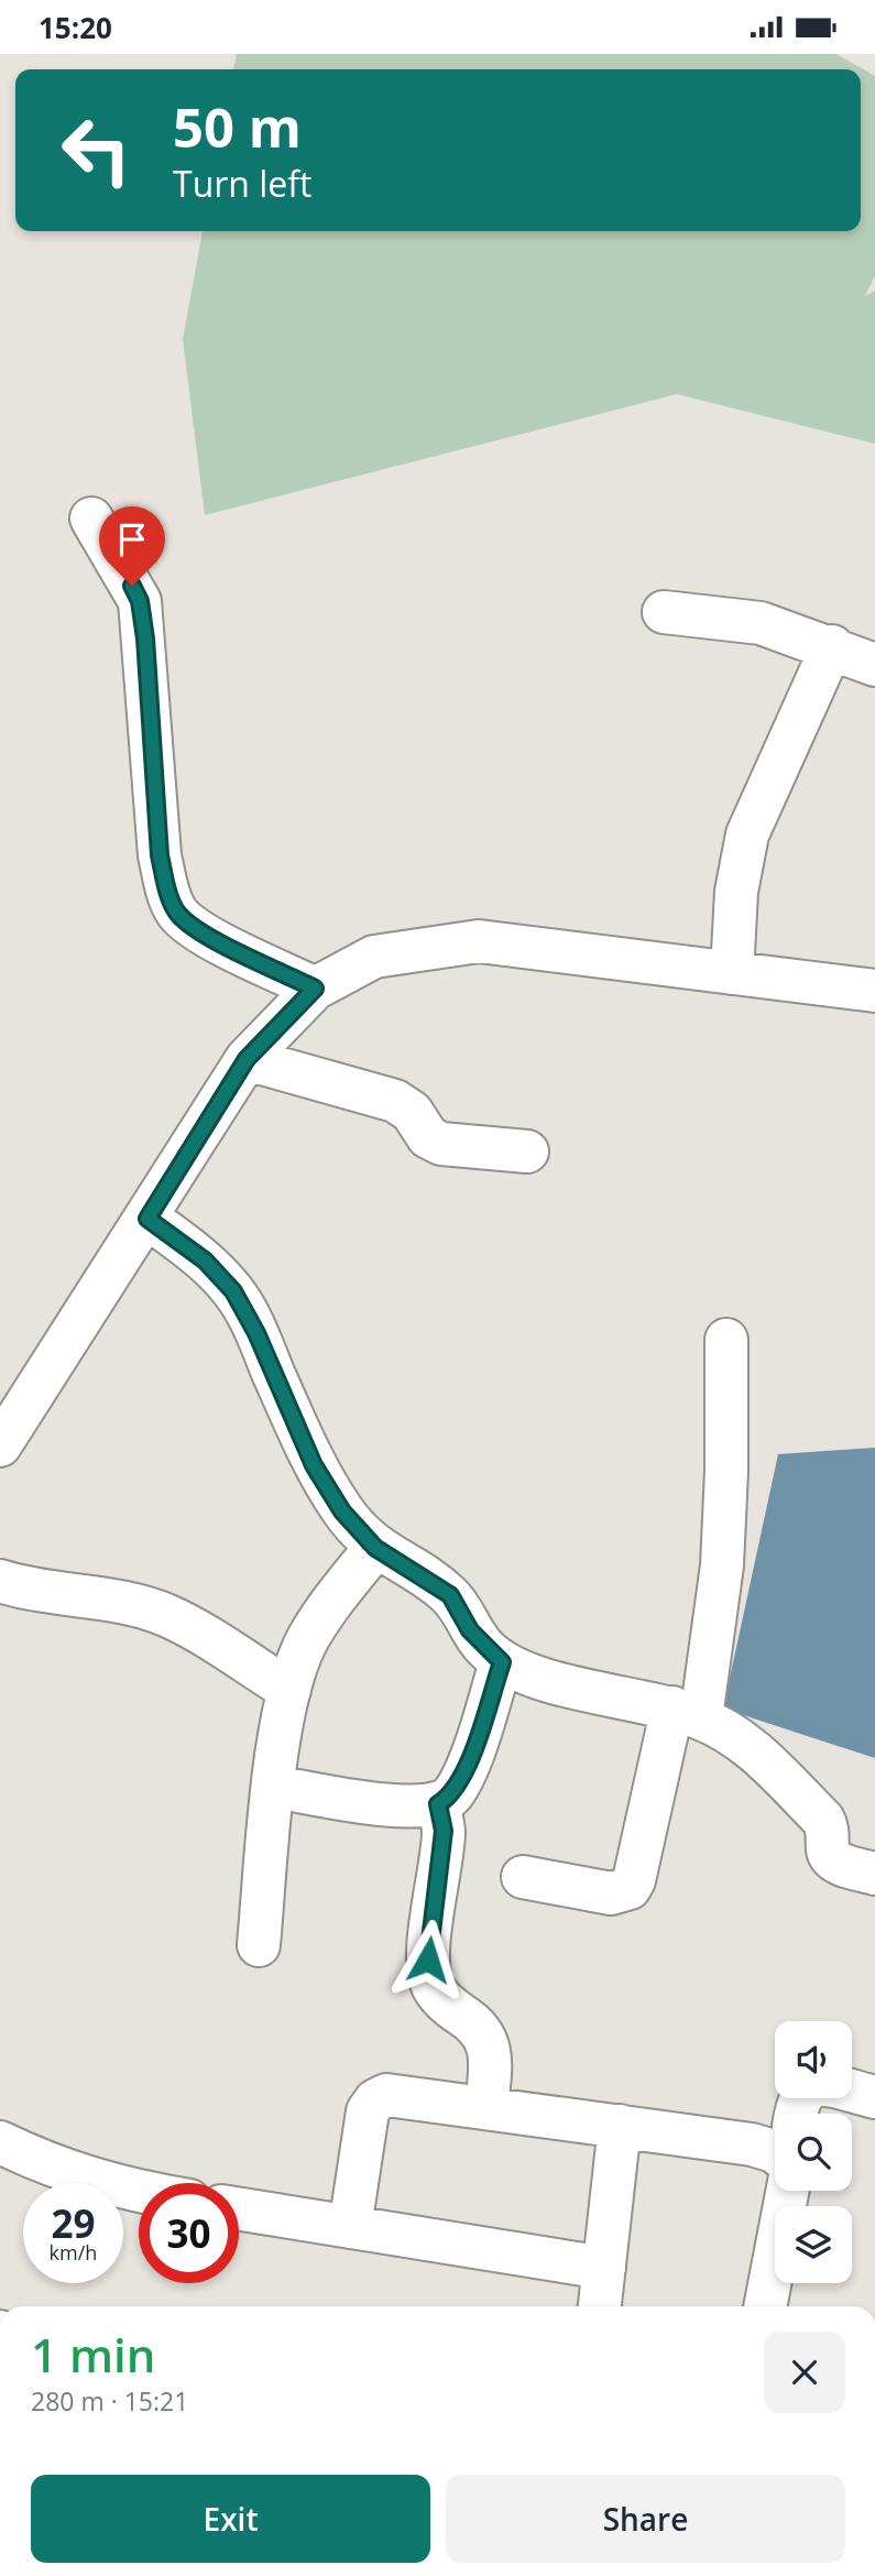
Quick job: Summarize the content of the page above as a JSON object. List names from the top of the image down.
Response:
{
  "page": {
    "status": "15:20",
    "turn": ["50 m", "Turn left"],
    "speed": "29 km/h",
    "limit": "30",
    "heading": ["1 min", "280 m · 15:21"],
    "buttons": ["Exit", "Share"]
  }
}
